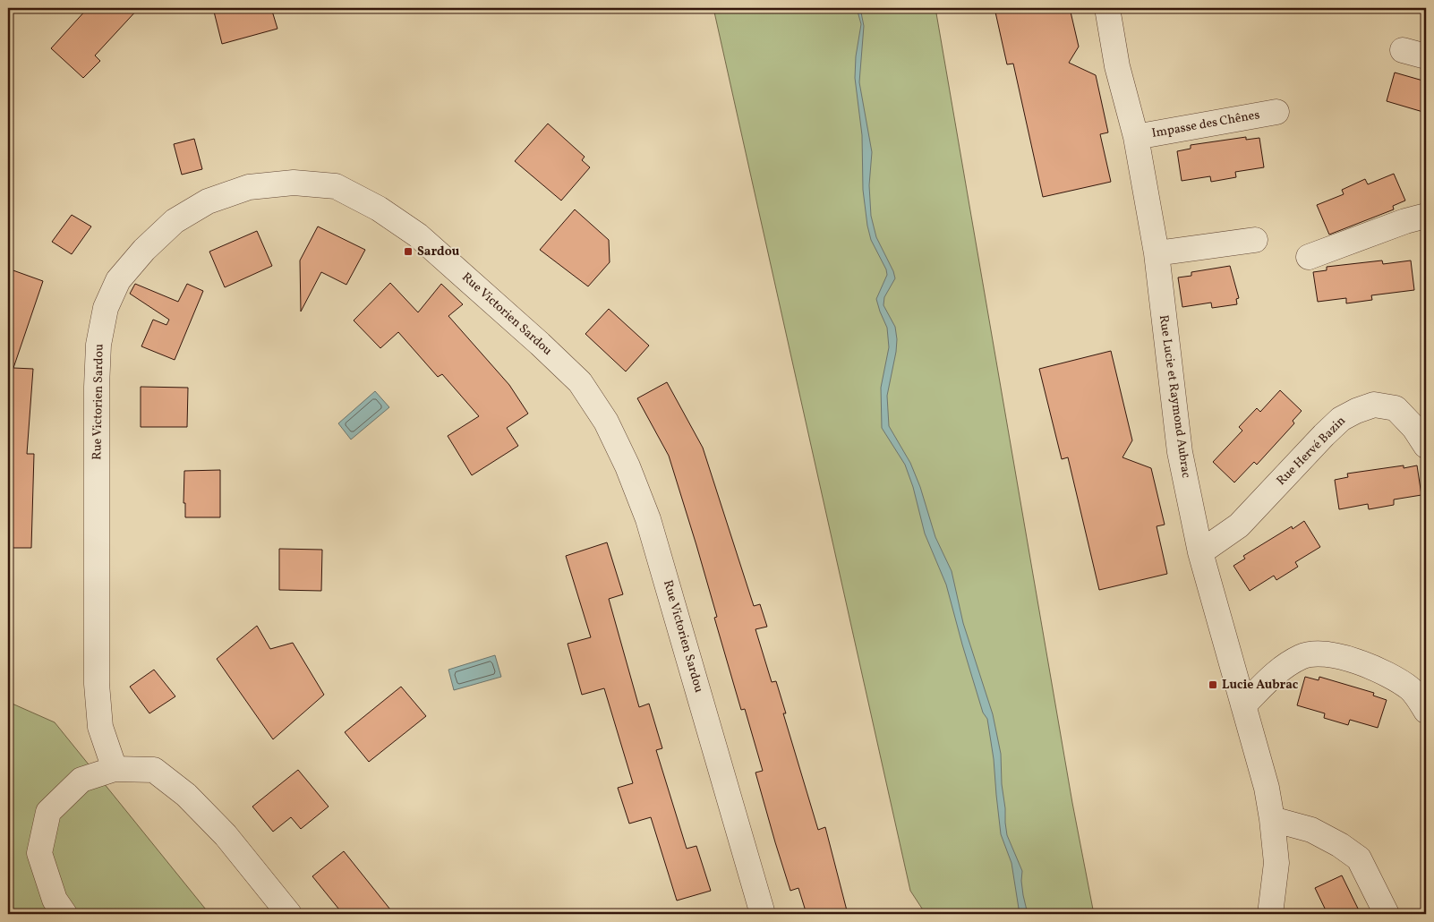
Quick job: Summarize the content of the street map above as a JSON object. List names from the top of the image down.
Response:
{
  "streets": {
    "street": [
      "Impasse des Chênes",
      "Rue Victorien Sardou",
      "Rue Lucie et Raymond Aubrac",
      "Rue Hervé Bazin"
    ]
  },
  "crossings": [
    ["Impasse des Chênes", "Rue Lucie et Raymond Aubrac"],
    ["Rue Lucie et Raymond Aubrac", "Rue Hervé Bazin"]
  ],
  "places": {
    "transit": ["Sardou", "Lucie Aubrac"]
  }
}
